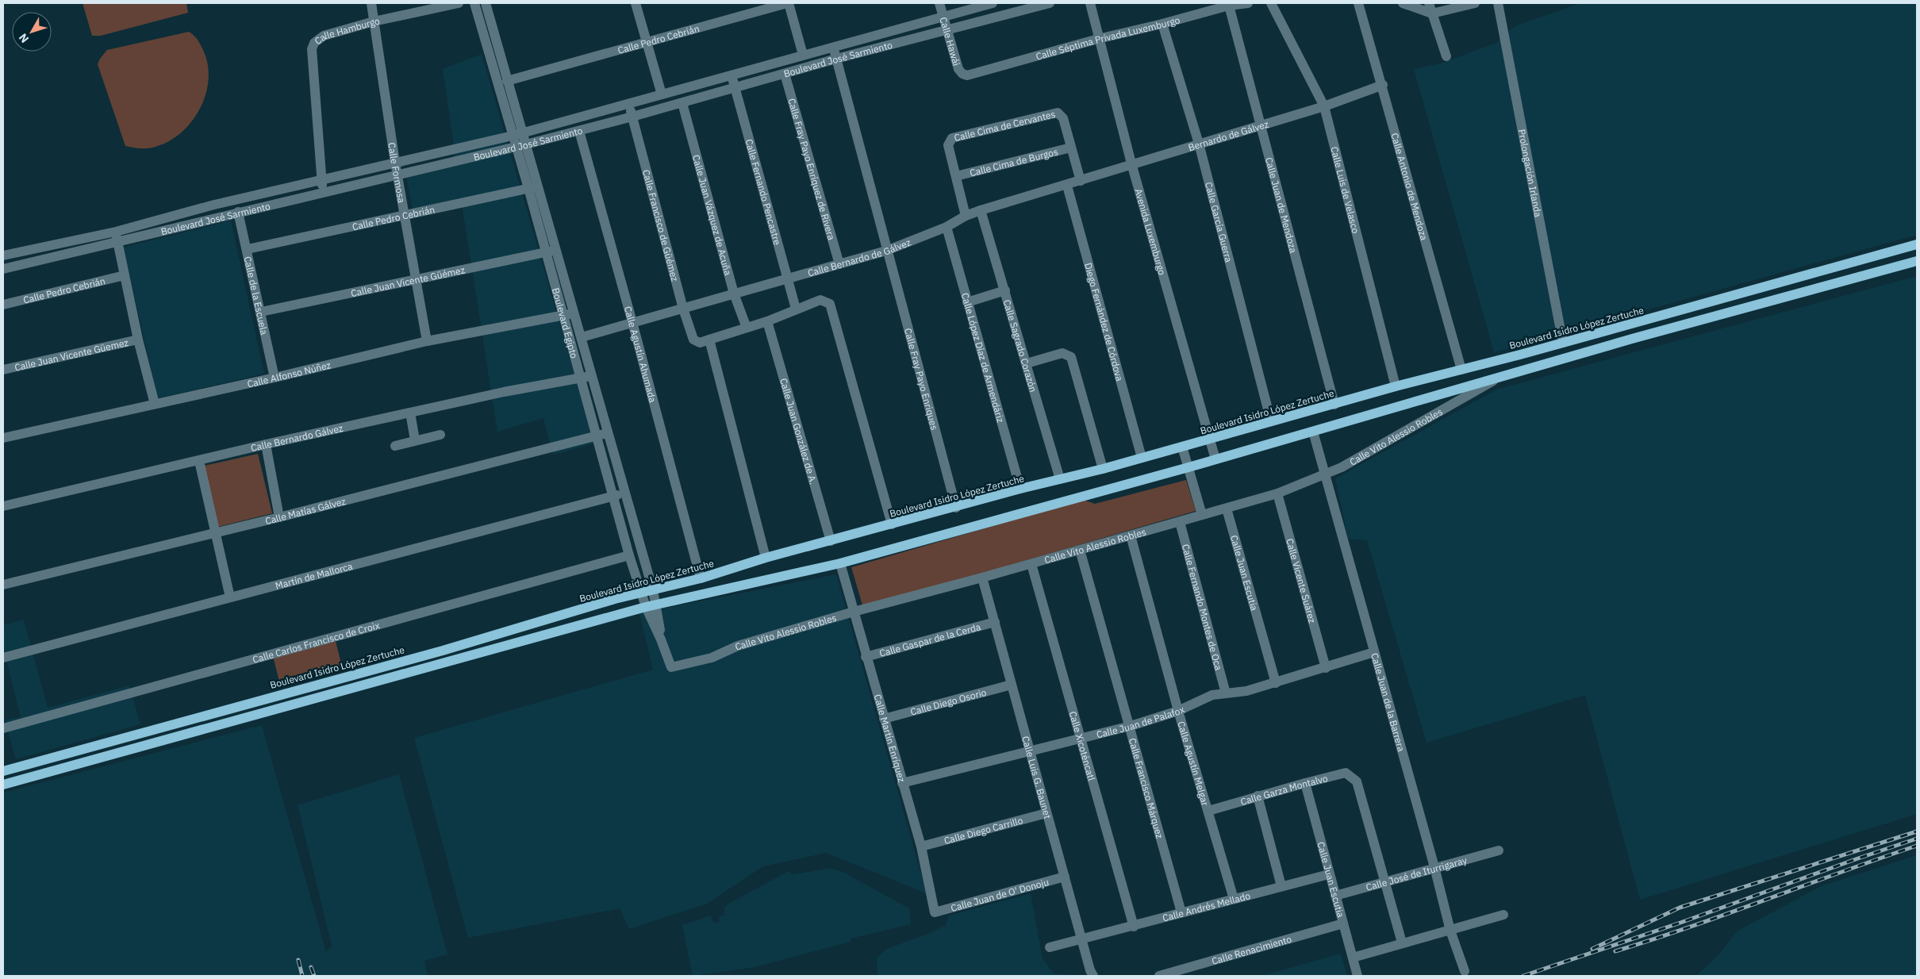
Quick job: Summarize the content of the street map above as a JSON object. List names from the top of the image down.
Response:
{
  "streets": {
    "main road": ["Boulevard Isidro López Zertuche"],
    "street": [
      "Calle Hamburgo",
      "Calle Pedro Cebrián",
      "Calle Séptima Privada Luxemburgo",
      "Calle Hawái",
      "Boulevard José Sarmiento",
      "Calle Cima de Cervantes",
      "Bernardo de Gálvez",
      "Calle Cima de Burgos",
      "Calle Fray Payo Enríquez de Rivera",
      "Calle Formosa",
      "Prolongación Irlanda",
      "Calle Antonio de Mendoza",
      "Calle Luis de Velasco",
      "Calle Fernando Pencastre",
      "Calle Juan de Mendoza",
      "Calle Juan Vázquez de Acuña",
      "Calle García Guerra",
      "Calle Francisco de Güémez",
      "Avenida Luxemburgo",
      "Calle Bernardo de Gálvez",
      "Calle Juan Vicente Güémez",
      "Calle de la Escuela",
      "Boulevard Egipto",
      "Diego Fernández de Córdova",
      "Calle Sagrado Corazón",
      "Calle Agustín Ahumada",
      "Calle Juan Vicente Güemez",
      "Calle López Díaz de Armendáriz",
      "Calle Alfonso Núñez",
      "Calle Fray Payo Enriques",
      "Calle Juan González de A.",
      "Calle Vito Alessio Robles",
      "Calle Bernardo Gálvez",
      "Calle Matías Gálvez",
      "Calle Juan Escutia",
      "Martín de Mallorca",
      "Calle Vicente Suárez",
      "Calle Fernando Montes de Oca",
      "Calle Gaspar de la Cerda",
      "Calle Carlos Francisco de Croix",
      "Calle Juan de la Barrera",
      "Calle Diego Osorio",
      "Calle Juan de Palafox",
      "Calle Martín Enríquez",
      "Calle Xicoténcatl",
      "Calle Agustín Melgar",
      "Calle Luis G. Baunet",
      "Calle Francisco Márquez",
      "Calle Garza Montalvo",
      "Calle Diego Carrillo",
      "Calle José de Iturrigaray",
      "Calle Juan de O' Donoju",
      "Calle Andrés Mellado",
      "Calle Renacimiento"
    ]
  },
  "crossings": [
    ["Calle Hamburgo", "Boulevard José Sarmiento"],
    ["Calle Hamburgo", "Calle Formosa"],
    ["Calle Pedro Cebrián", "Calle Formosa"],
    ["Calle Pedro Cebrián", "Calle de la Escuela"],
    ["Calle Pedro Cebrián", "Boulevard Egipto"],
    ["Calle Séptima Privada Luxemburgo", "Calle Hawái"],
    ["Calle Séptima Privada Luxemburgo", "Calle Juan de Mendoza"],
    ["Calle Séptima Privada Luxemburgo", "Calle García Guerra"],
    ["Calle Séptima Privada Luxemburgo", "Avenida Luxemburgo"],
    ["Calle Hawái", "Boulevard José Sarmiento"],
    ["Boulevard José Sarmiento", "Calle Fray Payo Enríquez de Rivera"],
    ["Boulevard José Sarmiento", "Calle Formosa"],
    ["Boulevard José Sarmiento", "Calle Fernando Pencastre"],
    ["Boulevard José Sarmiento", "Calle Juan Vázquez de Acuña"],
    ["Boulevard José Sarmiento", "Calle Francisco de Güémez"],
    ["Boulevard José Sarmiento", "Calle de la Escuela"],
    ["Boulevard José Sarmiento", "Boulevard Egipto"],
    ["Boulevard José Sarmiento", "Calle Agustín Ahumada"],
    ["Calle Cima de Cervantes", "Calle Cima de Burgos"],
    ["Bernardo de Gálvez", "Calle Antonio de Mendoza"],
    ["Bernardo de Gálvez", "Calle Luis de Velasco"],
    ["Bernardo de Gálvez", "Calle Juan de Mendoza"],
    ["Bernardo de Gálvez", "Calle García Guerra"],
    ["Bernardo de Gálvez", "Avenida Luxemburgo"],
    ["Bernardo de Gálvez", "Calle Bernardo de Gálvez"],
    ["Calle Fray Payo Enríquez de Rivera", "Calle Bernardo de Gálvez"],
    ["Calle Formosa", "Calle Juan Vicente Güémez"],
    ["Calle Formosa", "Calle Alfonso Núñez"],
    ["Prolongación Irlanda", "Boulevard Isidro López Zertuche"],
    ["Calle Antonio de Mendoza", "Boulevard Isidro López Zertuche"],
    ["Calle Luis de Velasco", "Boulevard Isidro López Zertuche"],
    ["Calle Fernando Pencastre", "Calle Bernardo de Gálvez"],
    ["Calle Juan de Mendoza", "Boulevard Isidro López Zertuche"],
    ["Calle Juan Vázquez de Acuña", "Calle Bernardo de Gálvez"],
    ["Calle García Guerra", "Boulevard Isidro López Zertuche"],
    ["Calle Francisco de Güémez", "Calle Bernardo de Gálvez"],
    ["Calle Francisco de Güémez", "Boulevard Isidro López Zertuche"],
    ["Avenida Luxemburgo", "Calle Bernardo de Gálvez"],
    ["Avenida Luxemburgo", "Boulevard Isidro López Zertuche"],
    ["Calle Bernardo de Gálvez", "Boulevard Egipto"],
    ["Calle Bernardo de Gálvez", "Diego Fernández de Córdova"],
    ["Calle Bernardo de Gálvez", "Calle Sagrado Corazón"],
    ["Calle Bernardo de Gálvez", "Calle Agustín Ahumada"],
    ["Calle Bernardo de Gálvez", "Calle López Díaz de Armendáriz"],
    ["Calle Bernardo de Gálvez", "Calle Fray Payo Enriques"],
    ["Calle Juan Vicente Güémez", "Calle de la Escuela"],
    ["Calle Juan Vicente Güémez", "Boulevard Egipto"],
    ["Calle de la Escuela", "Calle Alfonso Núñez"],
    ["Boulevard Egipto", "Boulevard Isidro López Zertuche"],
    ["Boulevard Egipto", "Calle Alfonso Núñez"],
    ["Boulevard Egipto", "Calle Vito Alessio Robles"],
    ["Boulevard Egipto", "Calle Bernardo Gálvez"],
    ["Boulevard Egipto", "Calle Matías Gálvez"],
    ["Boulevard Egipto", "Martín de Mallorca"],
    ["Boulevard Egipto", "Calle Carlos Francisco de Croix"],
    ["Diego Fernández de Córdova", "Boulevard Isidro López Zertuche"],
    ["Boulevard Isidro López Zertuche", "Calle Sagrado Corazón"],
    ["Boulevard Isidro López Zertuche", "Calle Agustín Ahumada"],
    ["Boulevard Isidro López Zertuche", "Calle López Díaz de Armendáriz"],
    ["Boulevard Isidro López Zertuche", "Calle Fray Payo Enriques"],
    ["Boulevard Isidro López Zertuche", "Calle Juan González de A."],
    ["Calle Vito Alessio Robles", "Calle Juan Escutia"],
    ["Calle Vito Alessio Robles", "Calle Vicente Suárez"],
    ["Calle Vito Alessio Robles", "Calle Fernando Montes de Oca"],
    ["Calle Vito Alessio Robles", "Calle Juan de la Barrera"],
    ["Calle Vito Alessio Robles", "Calle Martín Enríquez"],
    ["Calle Vito Alessio Robles", "Calle Xicoténcatl"],
    ["Calle Vito Alessio Robles", "Calle Agustín Melgar"],
    ["Calle Vito Alessio Robles", "Calle Luis G. Baunet"],
    ["Calle Vito Alessio Robles", "Calle Francisco Márquez"],
    ["Calle Juan Escutia", "Calle Juan de Palafox"],
    ["Calle Juan Escutia", "Calle Garza Montalvo"],
    ["Calle Juan Escutia", "Calle José de Iturrigaray"],
    ["Calle Juan Escutia", "Calle Andrés Mellado"],
    ["Calle Juan Escutia", "Calle Renacimiento"],
    ["Calle Vicente Suárez", "Calle Juan de Palafox"],
    ["Calle Fernando Montes de Oca", "Calle Juan de Palafox"],
    ["Calle Gaspar de la Cerda", "Calle Martín Enríquez"],
    ["Calle Gaspar de la Cerda", "Calle Luis G. Baunet"],
    ["Calle Juan de la Barrera", "Calle Juan de Palafox"],
    ["Calle Juan de la Barrera", "Calle José de Iturrigaray"],
    ["Calle Diego Osorio", "Calle Martín Enríquez"],
    ["Calle Diego Osorio", "Calle Luis G. Baunet"],
    ["Calle Juan de Palafox", "Calle Martín Enríquez"],
    ["Calle Juan de Palafox", "Calle Xicoténcatl"],
    ["Calle Juan de Palafox", "Calle Agustín Melgar"],
    ["Calle Juan de Palafox", "Calle Luis G. Baunet"],
    ["Calle Juan de Palafox", "Calle Francisco Márquez"],
    ["Calle Martín Enríquez", "Calle Diego Carrillo"],
    ["Calle Martín Enríquez", "Calle Juan de O' Donoju"],
    ["Calle Xicoténcatl", "Calle Andrés Mellado"],
    ["Calle Agustín Melgar", "Calle Garza Montalvo"],
    ["Calle Agustín Melgar", "Calle Andrés Mellado"],
    ["Calle Luis G. Baunet", "Calle Diego Carrillo"],
    ["Calle Luis G. Baunet", "Calle Juan de O' Donoju"],
    ["Calle Luis G. Baunet", "Calle Andrés Mellado"],
    ["Calle Francisco Márquez", "Calle Andrés Mellado"],
    ["Calle Garza Montalvo", "Calle José de Iturrigaray"]
  ],
  "north": "bottom left"
}
